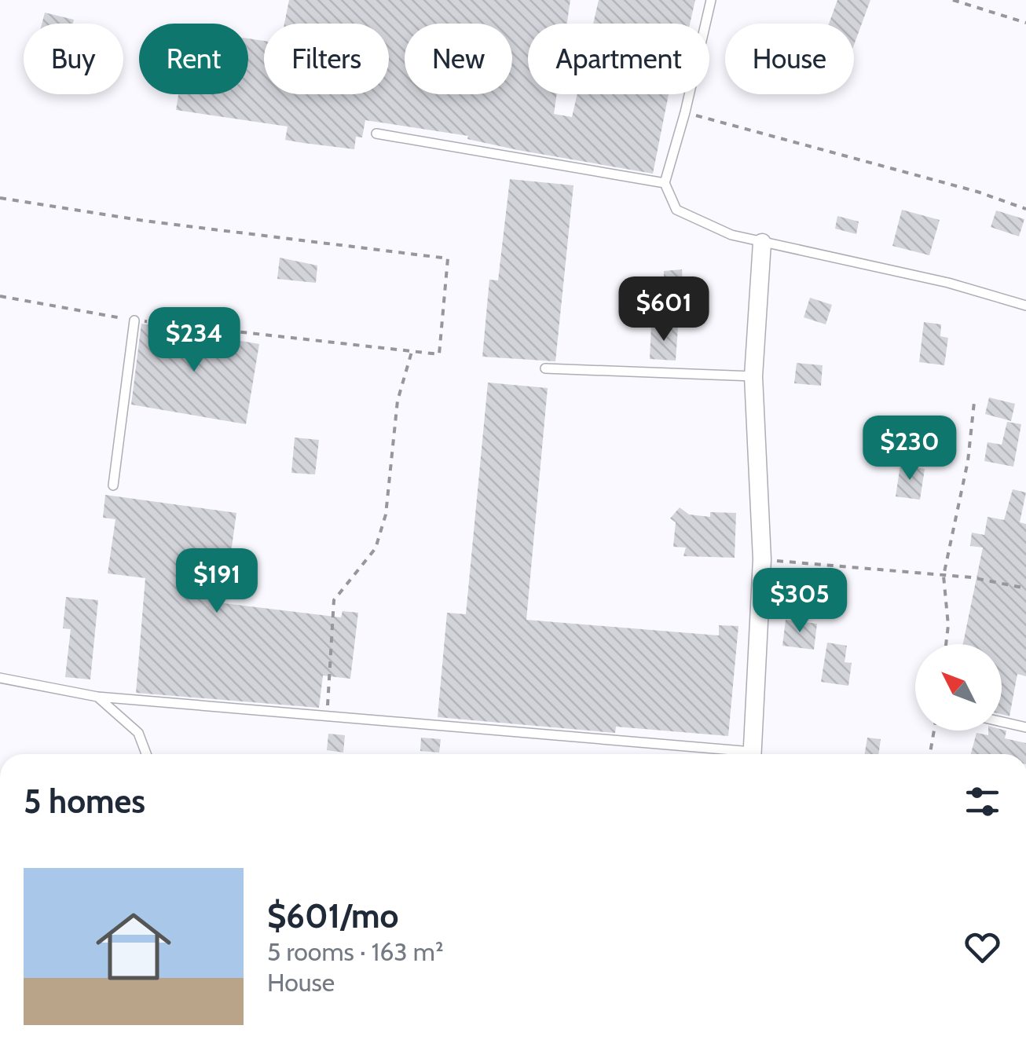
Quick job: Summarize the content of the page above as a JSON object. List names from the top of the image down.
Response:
{
  "north": "top left",
  "page": {
    "chip": [
      "Buy",
      "Rent",
      "Filters",
      "New",
      "Apartment",
      "House"
    ],
    "price": [
      "$601",
      "$234",
      "$230",
      "$191",
      "$305"
    ],
    "heading": "5 homes",
    "list": [
      {
        "name": "$601/mo",
        "note": "5 rooms · 163 m² · House"
      }
    ]
  }
}
